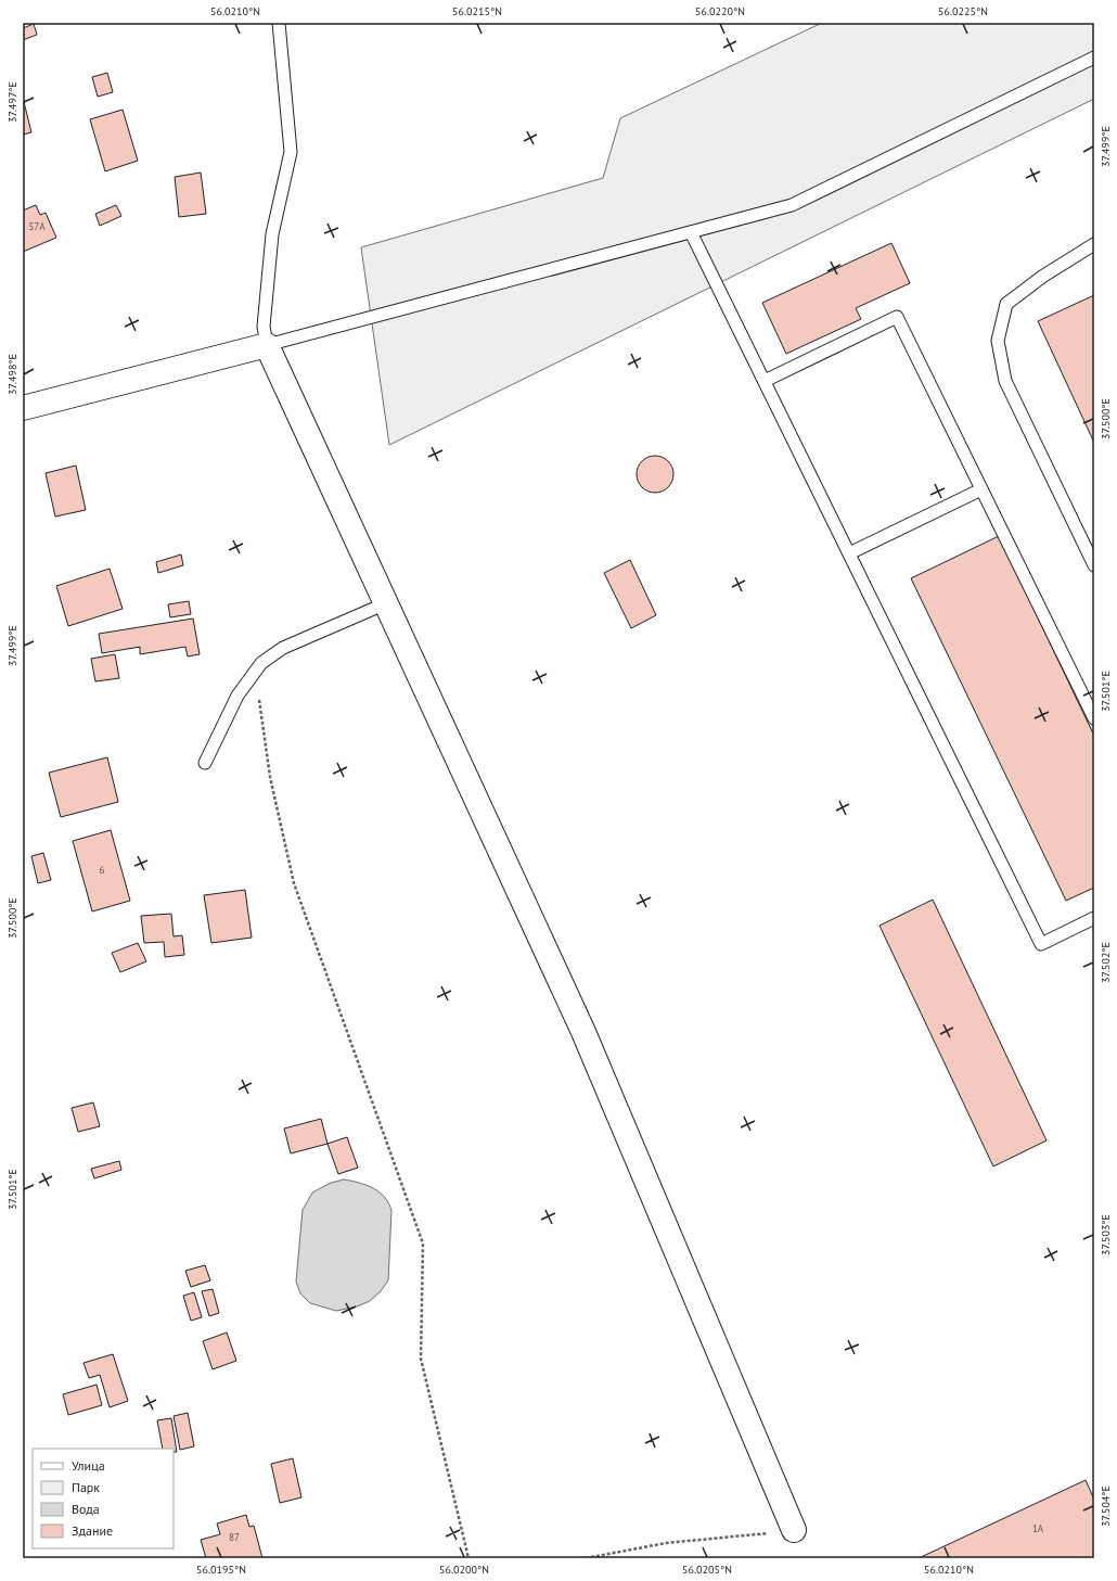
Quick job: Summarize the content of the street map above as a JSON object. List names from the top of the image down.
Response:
{
  "house_numbers": [
    "57А",
    "6",
    "1А",
    "87"
  ],
  "legend": [
    "Улица",
    "Парк",
    "Вода",
    "Здание"
  ],
  "coordinates": [
    "56.0210°N",
    "56.0215°N",
    "56.0220°N",
    "56.0225°N",
    "37.497°E",
    "37.499°E",
    "37.498°E",
    "37.500°E",
    "37.501°E",
    "37.502°E",
    "37.503°E",
    "37.504°E",
    "56.0195°N",
    "56.0200°N",
    "56.0205°N"
  ]
}
